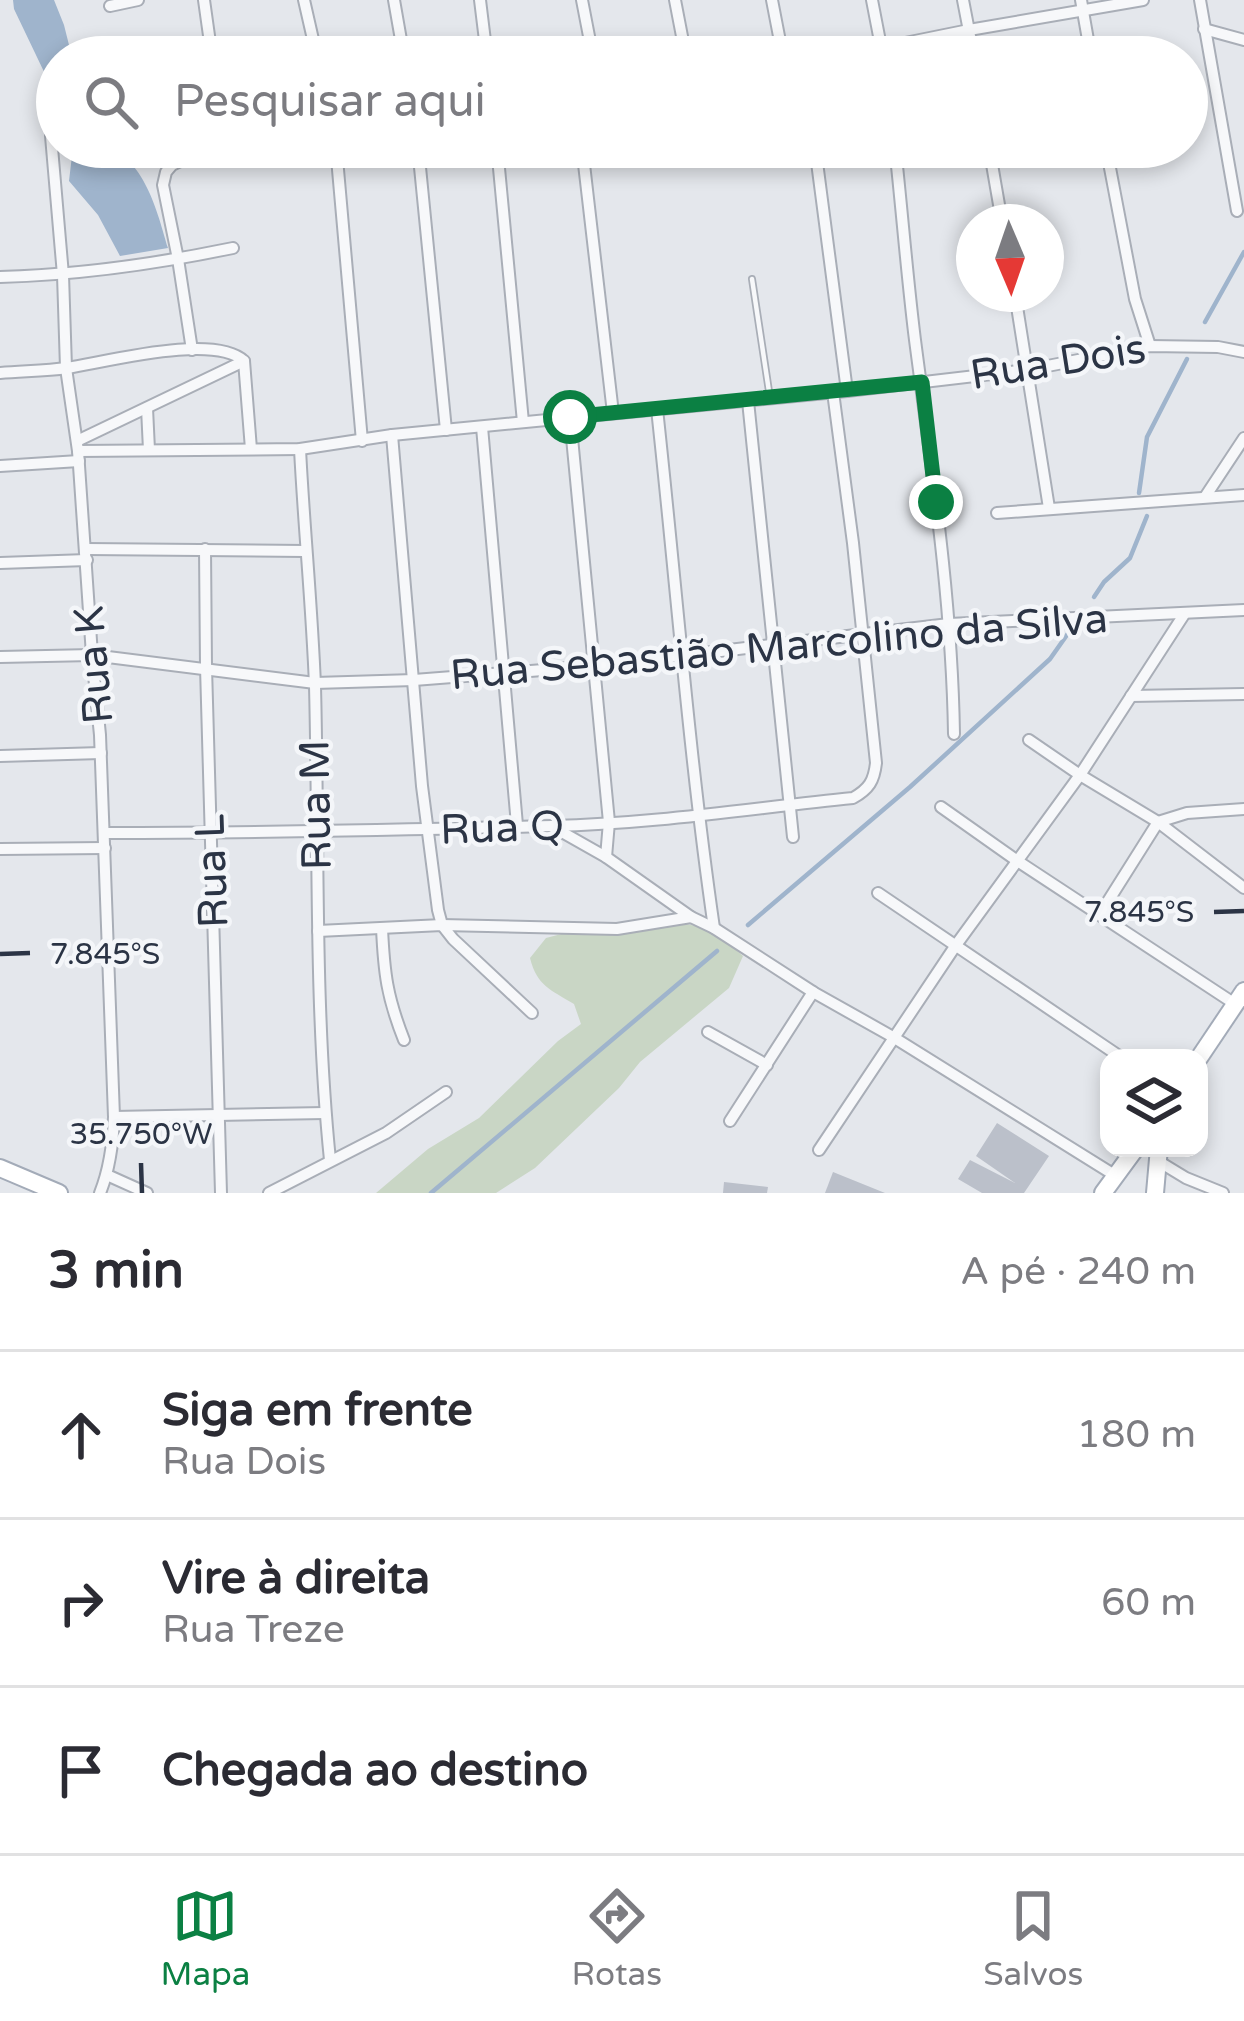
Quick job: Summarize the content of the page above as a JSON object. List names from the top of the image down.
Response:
{
  "streets": {
    "street": [
      "Rua Dois",
      "Rua Sebastião Marcolino da Silva",
      "Rua K",
      "Rua M",
      "Rua Q",
      "Rua L"
    ]
  },
  "crossings": [
    ["Rua Dois", "Rua K"],
    ["Rua Dois", "Rua M"],
    ["Rua Sebastião Marcolino da Silva", "Rua K"],
    ["Rua Sebastião Marcolino da Silva", "Rua M"],
    ["Rua Sebastião Marcolino da Silva", "Rua Q"],
    ["Rua Sebastião Marcolino da Silva", "Rua L"],
    ["Rua K", "Rua Q"],
    ["Rua M", "Rua Q"],
    ["Rua Q", "Rua L"]
  ],
  "north": "bottom",
  "page": {
    "search": "Pesquisar aqui",
    "heading": ["3 min", "A pé · 240 m"],
    "list": [
      ["Siga em frente", "Rua Dois", "180 m"],
      ["Vire à direita", "Rua Treze", "60 m"],
      "Chegada ao destino"
    ],
    "nav": ["Mapa", "Rotas", "Salvos"]
  },
  "coordinates": ["7.845°S", "35.750°W"]
}
